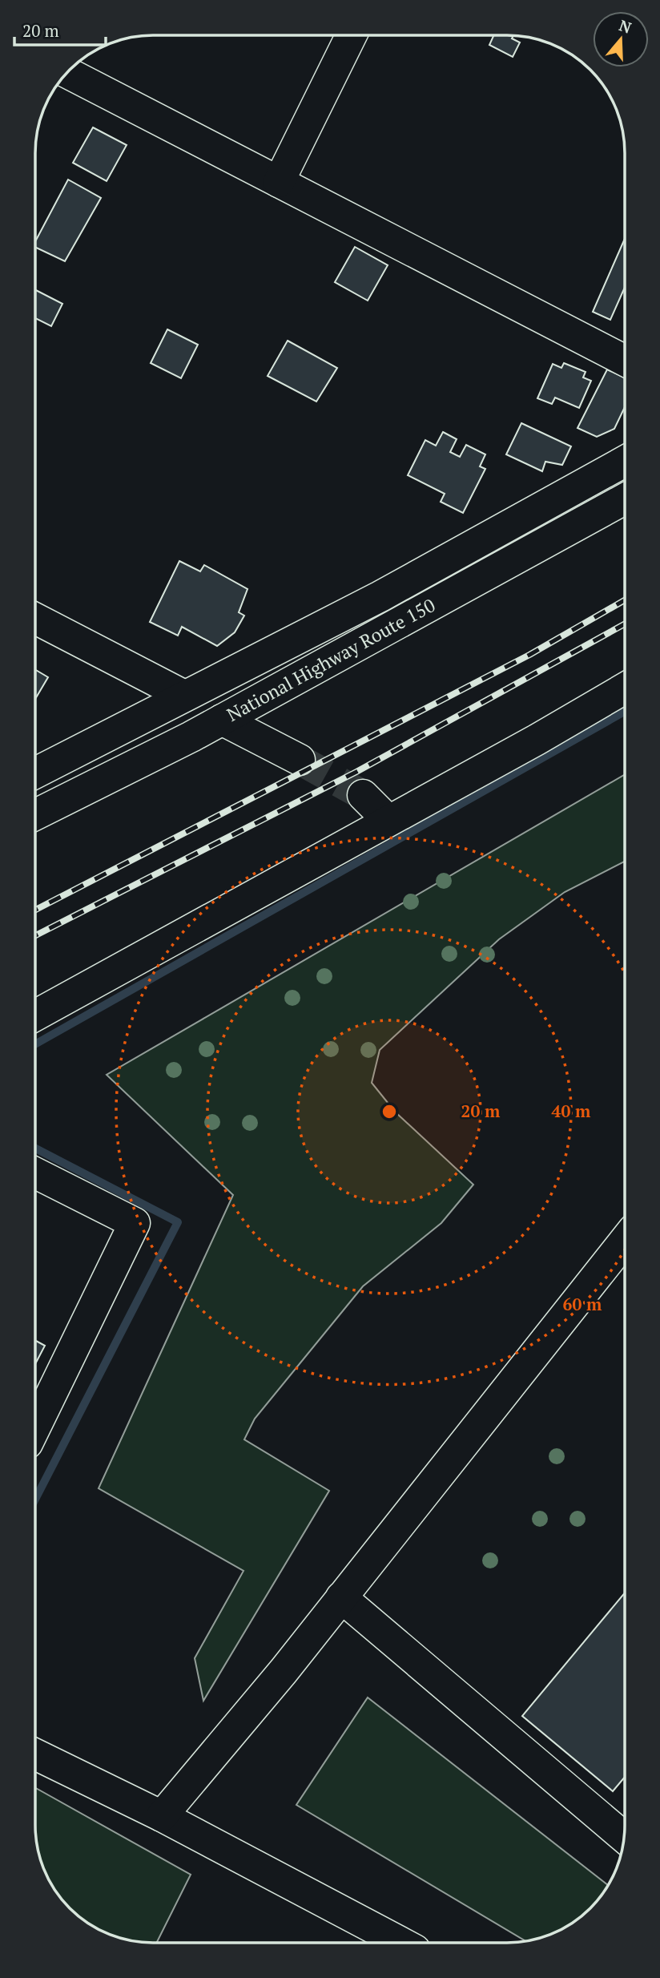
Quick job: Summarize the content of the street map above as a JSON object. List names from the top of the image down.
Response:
{
  "streets": {
    "main road": ["National Highway Route 150"]
  },
  "scale_bar": "20 m",
  "north": "top",
  "rings": ["20 m", "40 m", "60 m"]
}
